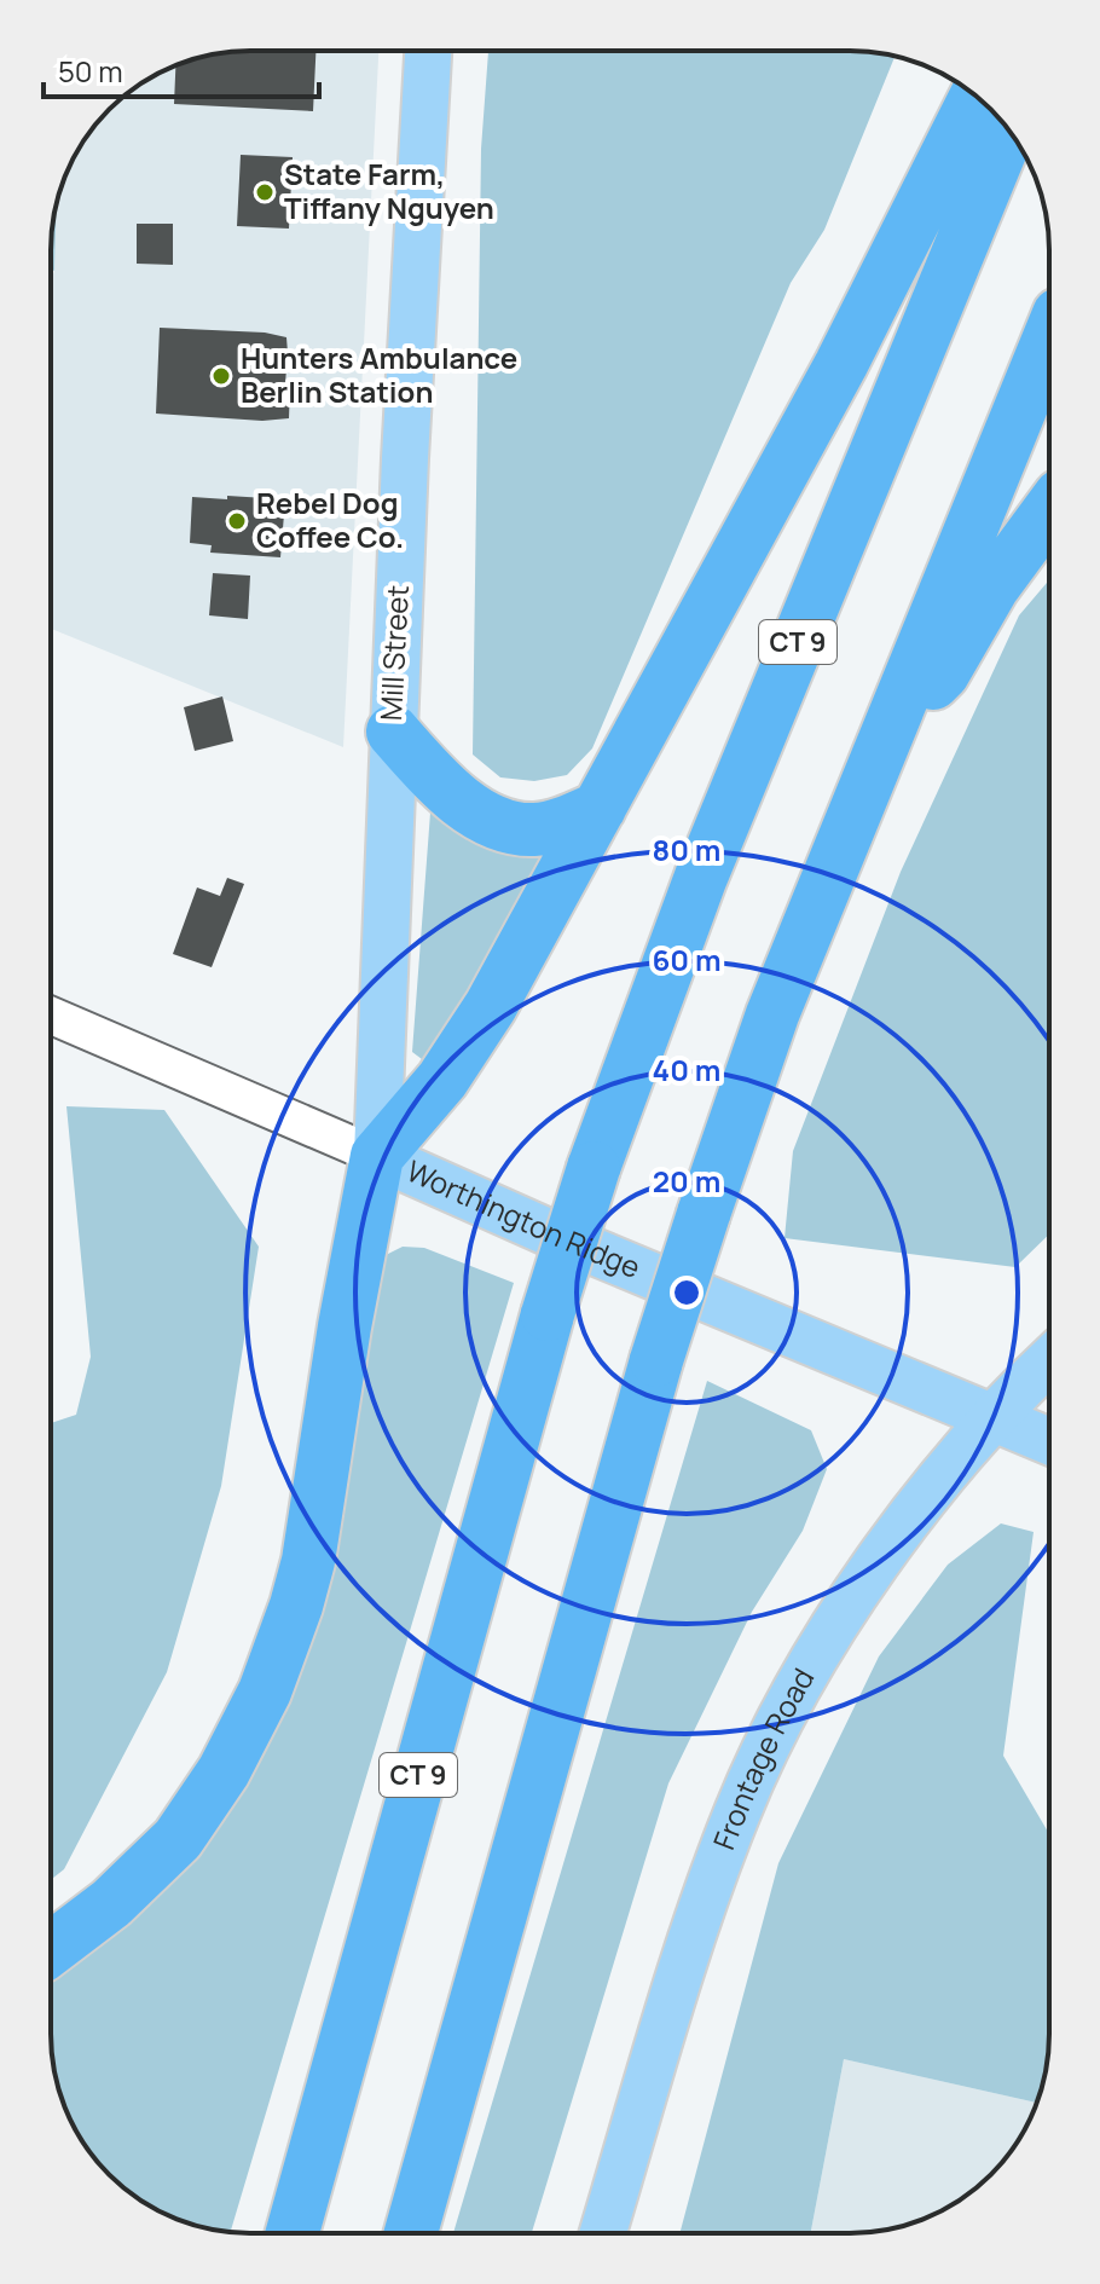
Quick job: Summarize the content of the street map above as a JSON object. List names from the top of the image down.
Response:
{
  "streets": {
    "highway": ["CT 9"],
    "main road": ["Mill Street", "Worthington Ridge", "Frontage Road"]
  },
  "crossings": [
    ["Mill Street", "Worthington Ridge"],
    ["Worthington Ridge", "Frontage Road"]
  ],
  "places": ["State Farm, Tiffany Nguyen", "Hunters Ambulance Berlin Station", "Rebel Dog Coffee Co."],
  "scale_bar": "50 m",
  "rings": [
    "80 m",
    "60 m",
    "40 m",
    "20 m"
  ]
}
